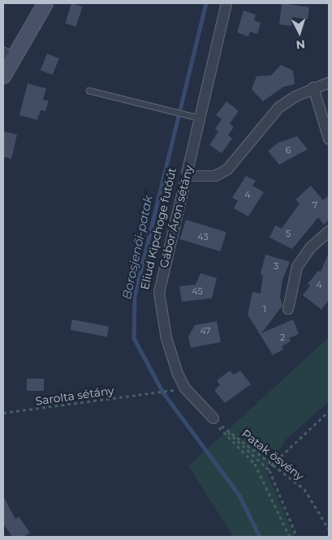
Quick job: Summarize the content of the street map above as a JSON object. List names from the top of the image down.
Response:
{
  "streets": {
    "street": ["Gábor Áron sétány"],
    "path": ["Sarolta sétány", "Patak ösvény"]
  },
  "crossings": [
    ["Gábor Áron sétány", "Patak ösvény"]
  ],
  "water": ["Borosjenői-patak"],
  "house_numbers": [
    "6",
    "4",
    "7",
    "5",
    "43",
    "3",
    "4",
    "45",
    "1",
    "47",
    "2"
  ],
  "north": "bottom"
}
